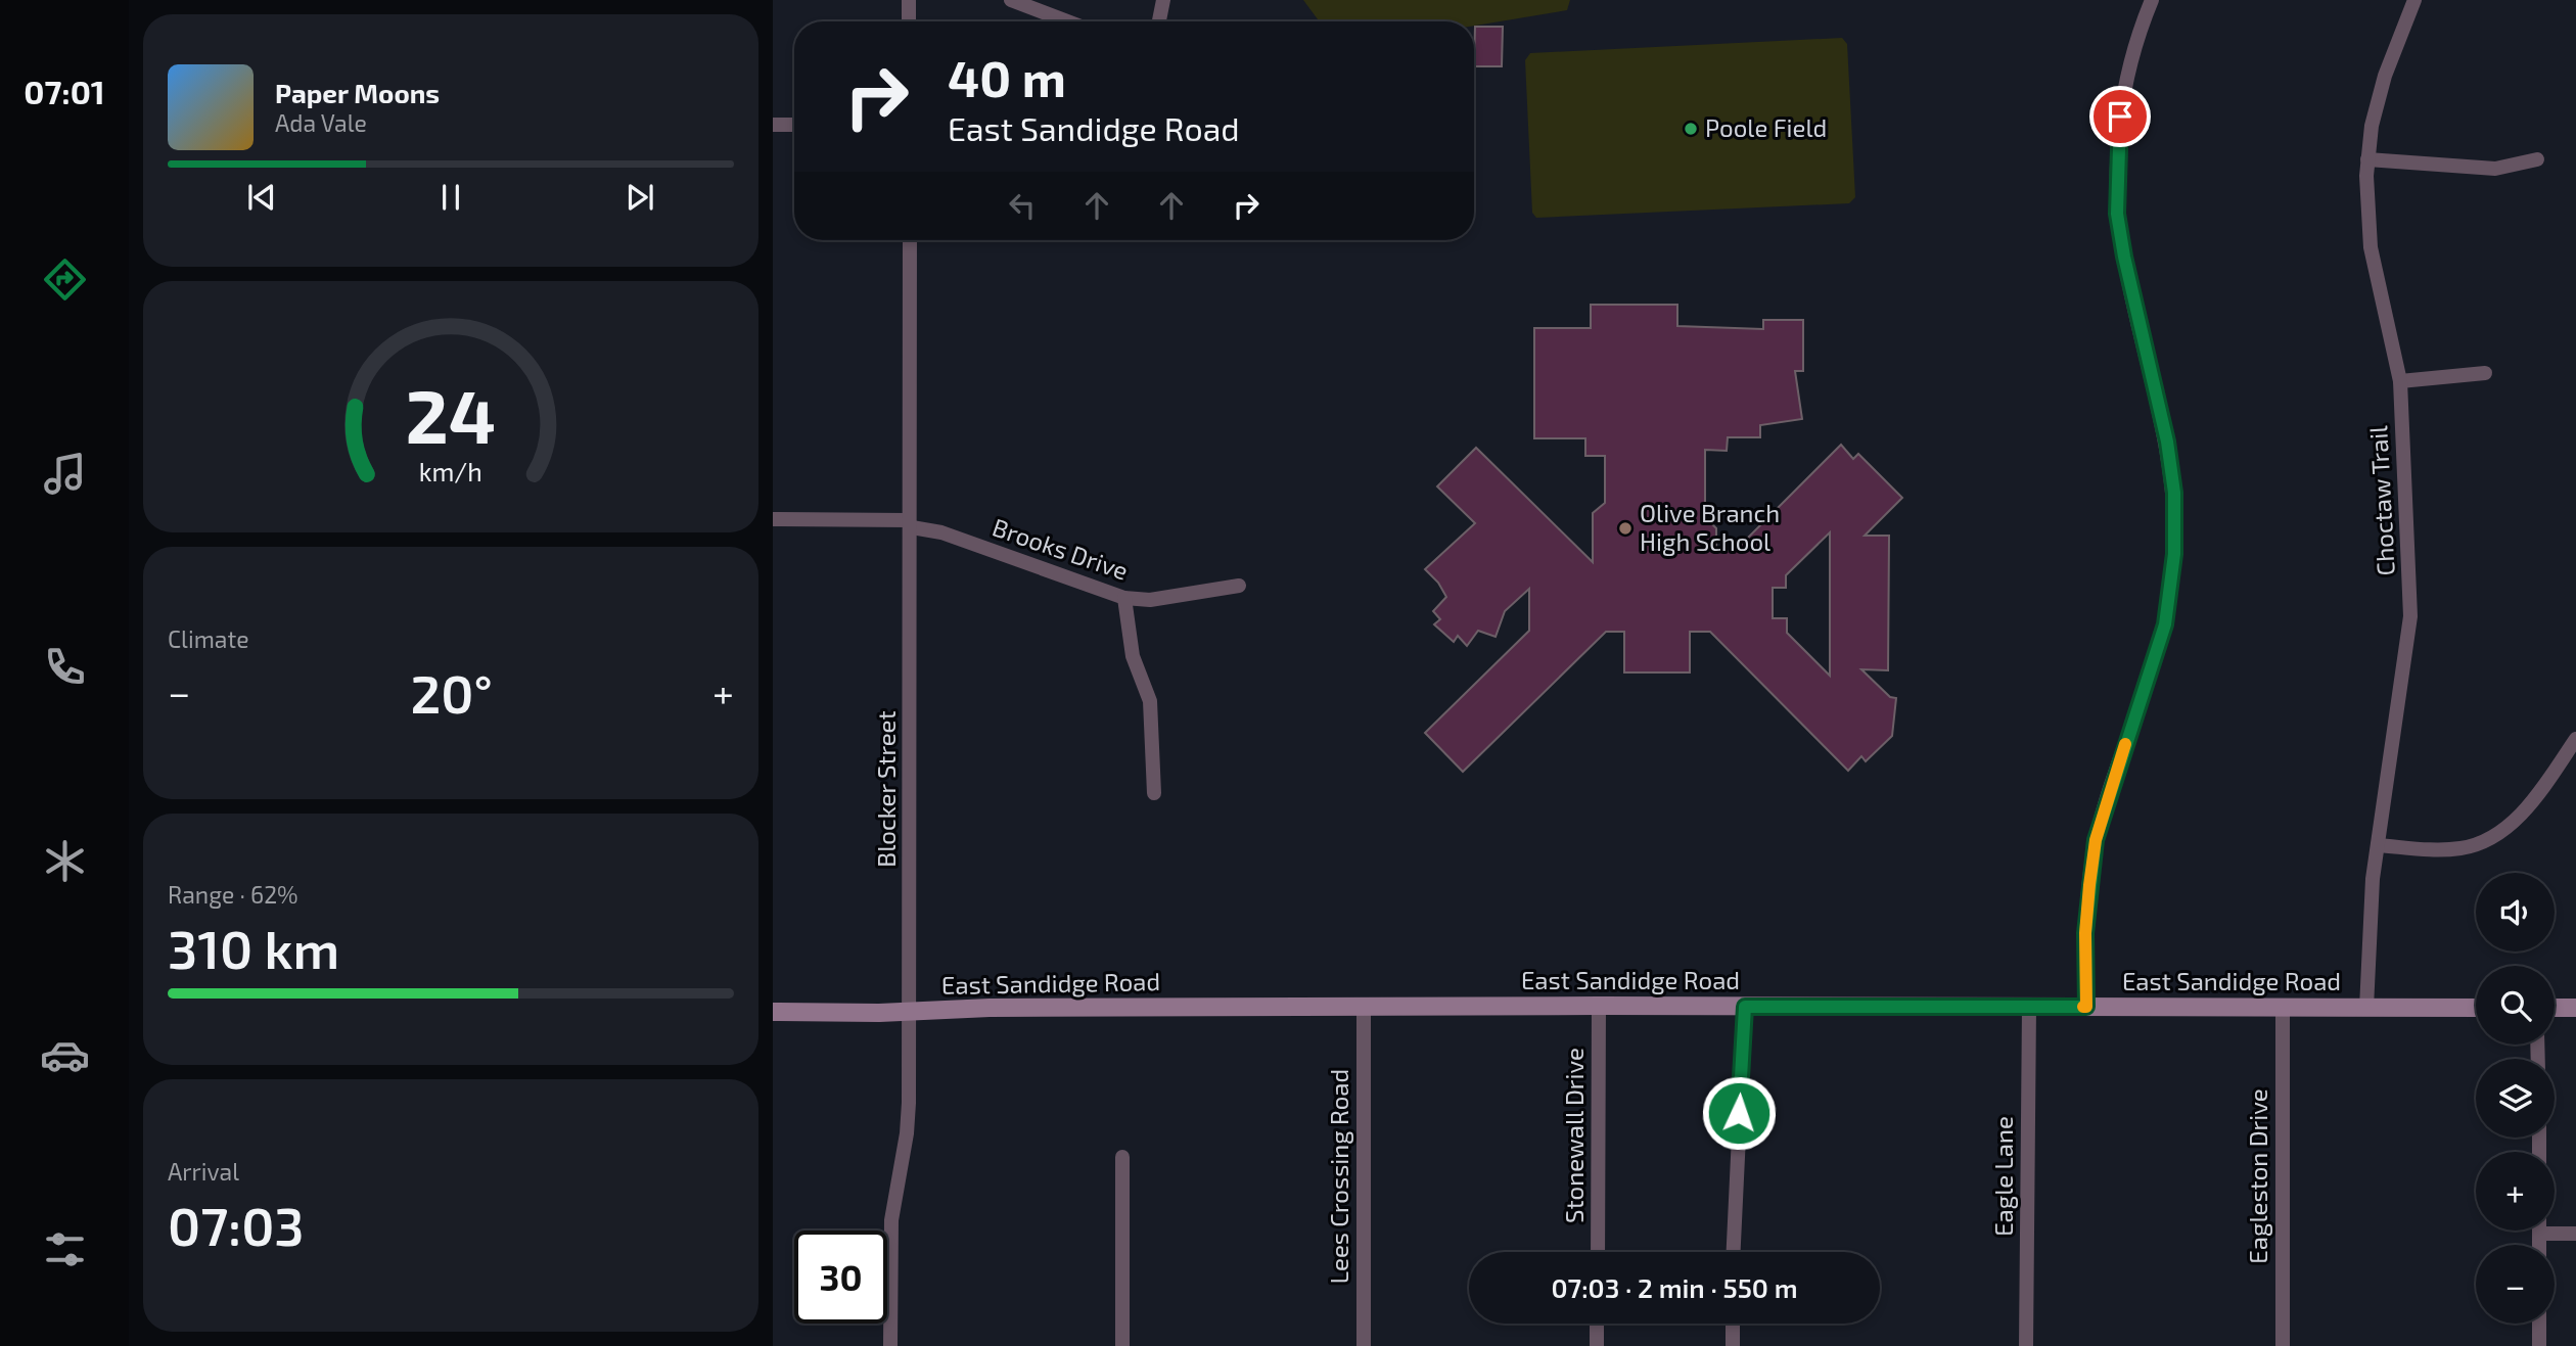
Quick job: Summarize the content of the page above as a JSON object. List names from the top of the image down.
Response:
{
  "streets": {
    "street": [
      "Choctaw Trail",
      "Brooks Drive",
      "Blocker Street",
      "East Sandidge Road",
      "Stonewall Drive",
      "Lees Crossing Road",
      "Eagle Lane",
      "Eagleston Drive"
    ]
  },
  "crossings": [
    ["Choctaw Trail", "East Sandidge Road"],
    ["Brooks Drive", "Blocker Street"],
    ["Blocker Street", "East Sandidge Road"],
    ["East Sandidge Road", "Stonewall Drive"],
    ["East Sandidge Road", "Lees Crossing Road"],
    ["East Sandidge Road", "Eagle Lane"],
    ["East Sandidge Road", "Eagleston Drive"]
  ],
  "places": ["Poole Field", "Olive Branch High School"],
  "page": {
    "tabs": "07:01",
    "turn": ["40 m", "East Sandidge Road"],
    "song": ["Paper Moons", "Ada Vale"],
    "tile": [
      "Climate",
      ["Range · 62%", "310 km"],
      ["Arrival", "07:03"]
    ],
    "heat": ["−", "20°", "+"],
    "map_buttons": ["+", "−"],
    "limit": "30",
    "trip": "07:03 · 2 min · 550 m",
    "gauge": ["24", "km/h"]
  }
}
